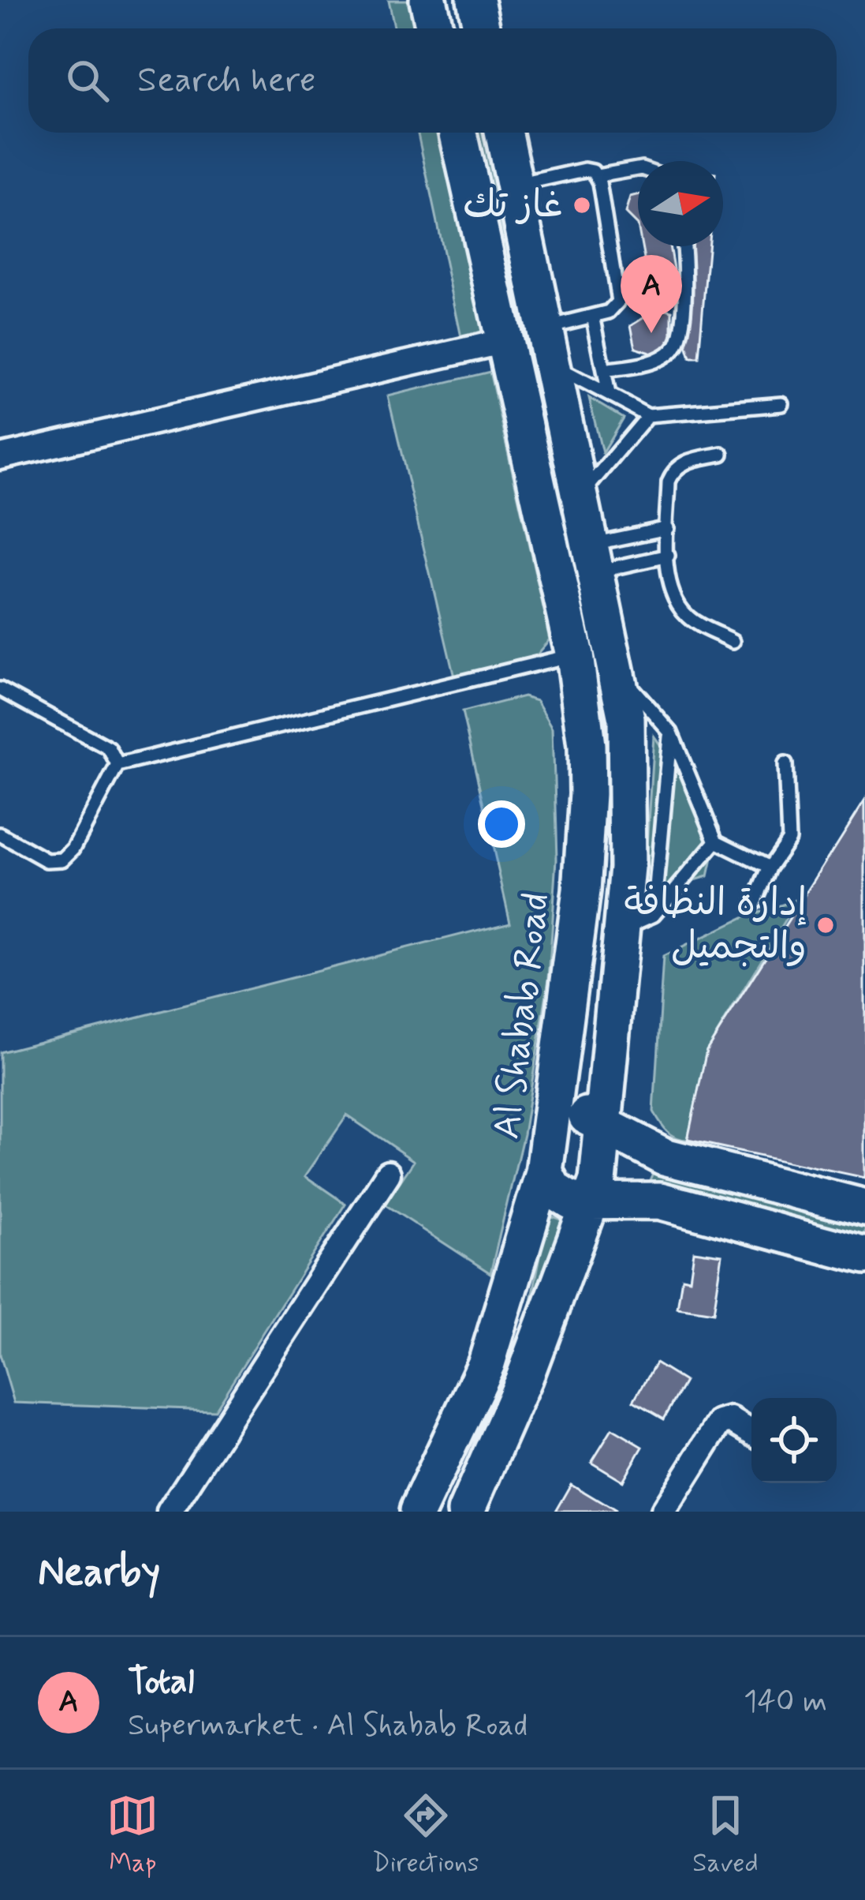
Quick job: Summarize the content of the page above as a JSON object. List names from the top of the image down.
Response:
{
  "streets": {
    "main road": ["Al Shabab Road"]
  },
  "places": ["غاز تك", "إدارة النظافة والتجميل"],
  "north": "right",
  "page": {
    "search": "Search here",
    "pins": "A",
    "heading": "Nearby",
    "list": [
      {
        "mark": "A",
        "name": "Total",
        "note": "Supermarket · Al Shabab Road",
        "value": "140 m"
      }
    ],
    "nav": ["Map", "Directions", "Saved"]
  }
}
